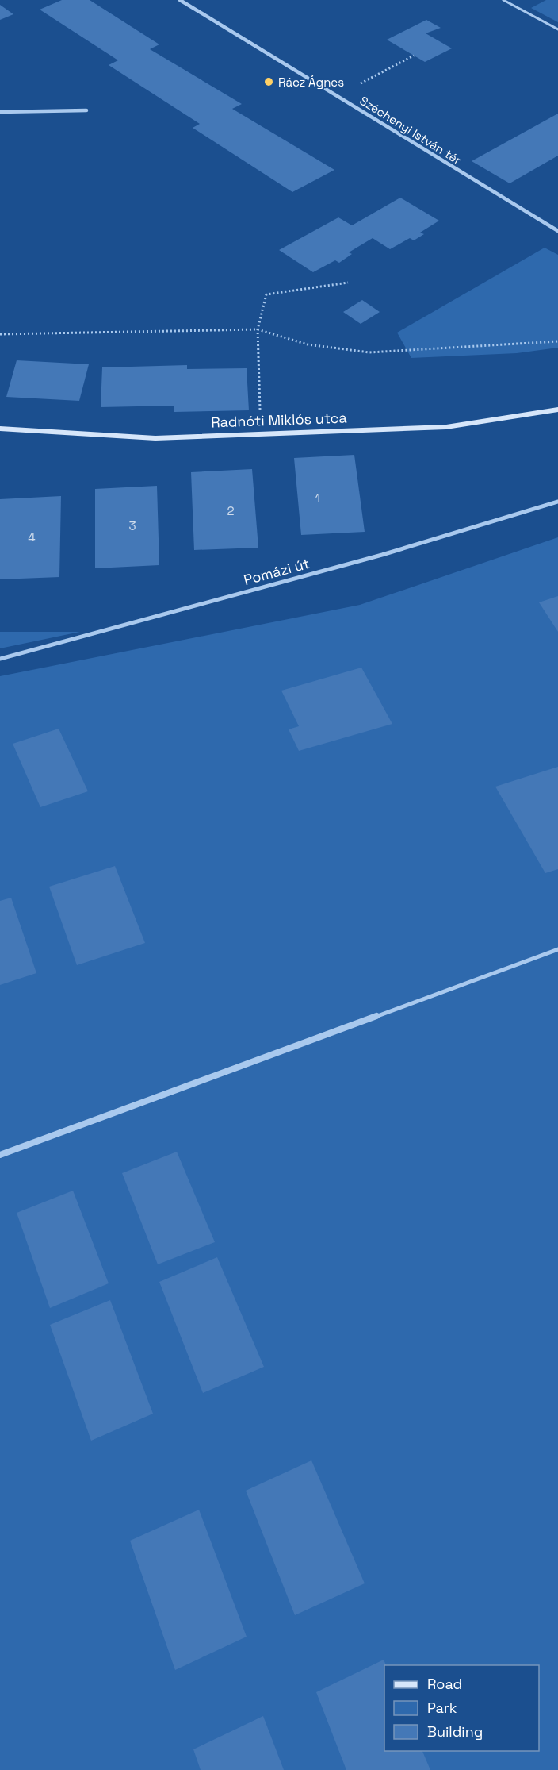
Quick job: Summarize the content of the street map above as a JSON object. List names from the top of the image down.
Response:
{
  "streets": {
    "street": ["Széchenyi István tér", "Radnóti Miklós utca", "Pomázi út"]
  },
  "places": ["Rácz Ágnes"],
  "house_numbers": [
    "1",
    "2",
    "3",
    "4"
  ],
  "legend": ["Road", "Park", "Building"]
}
